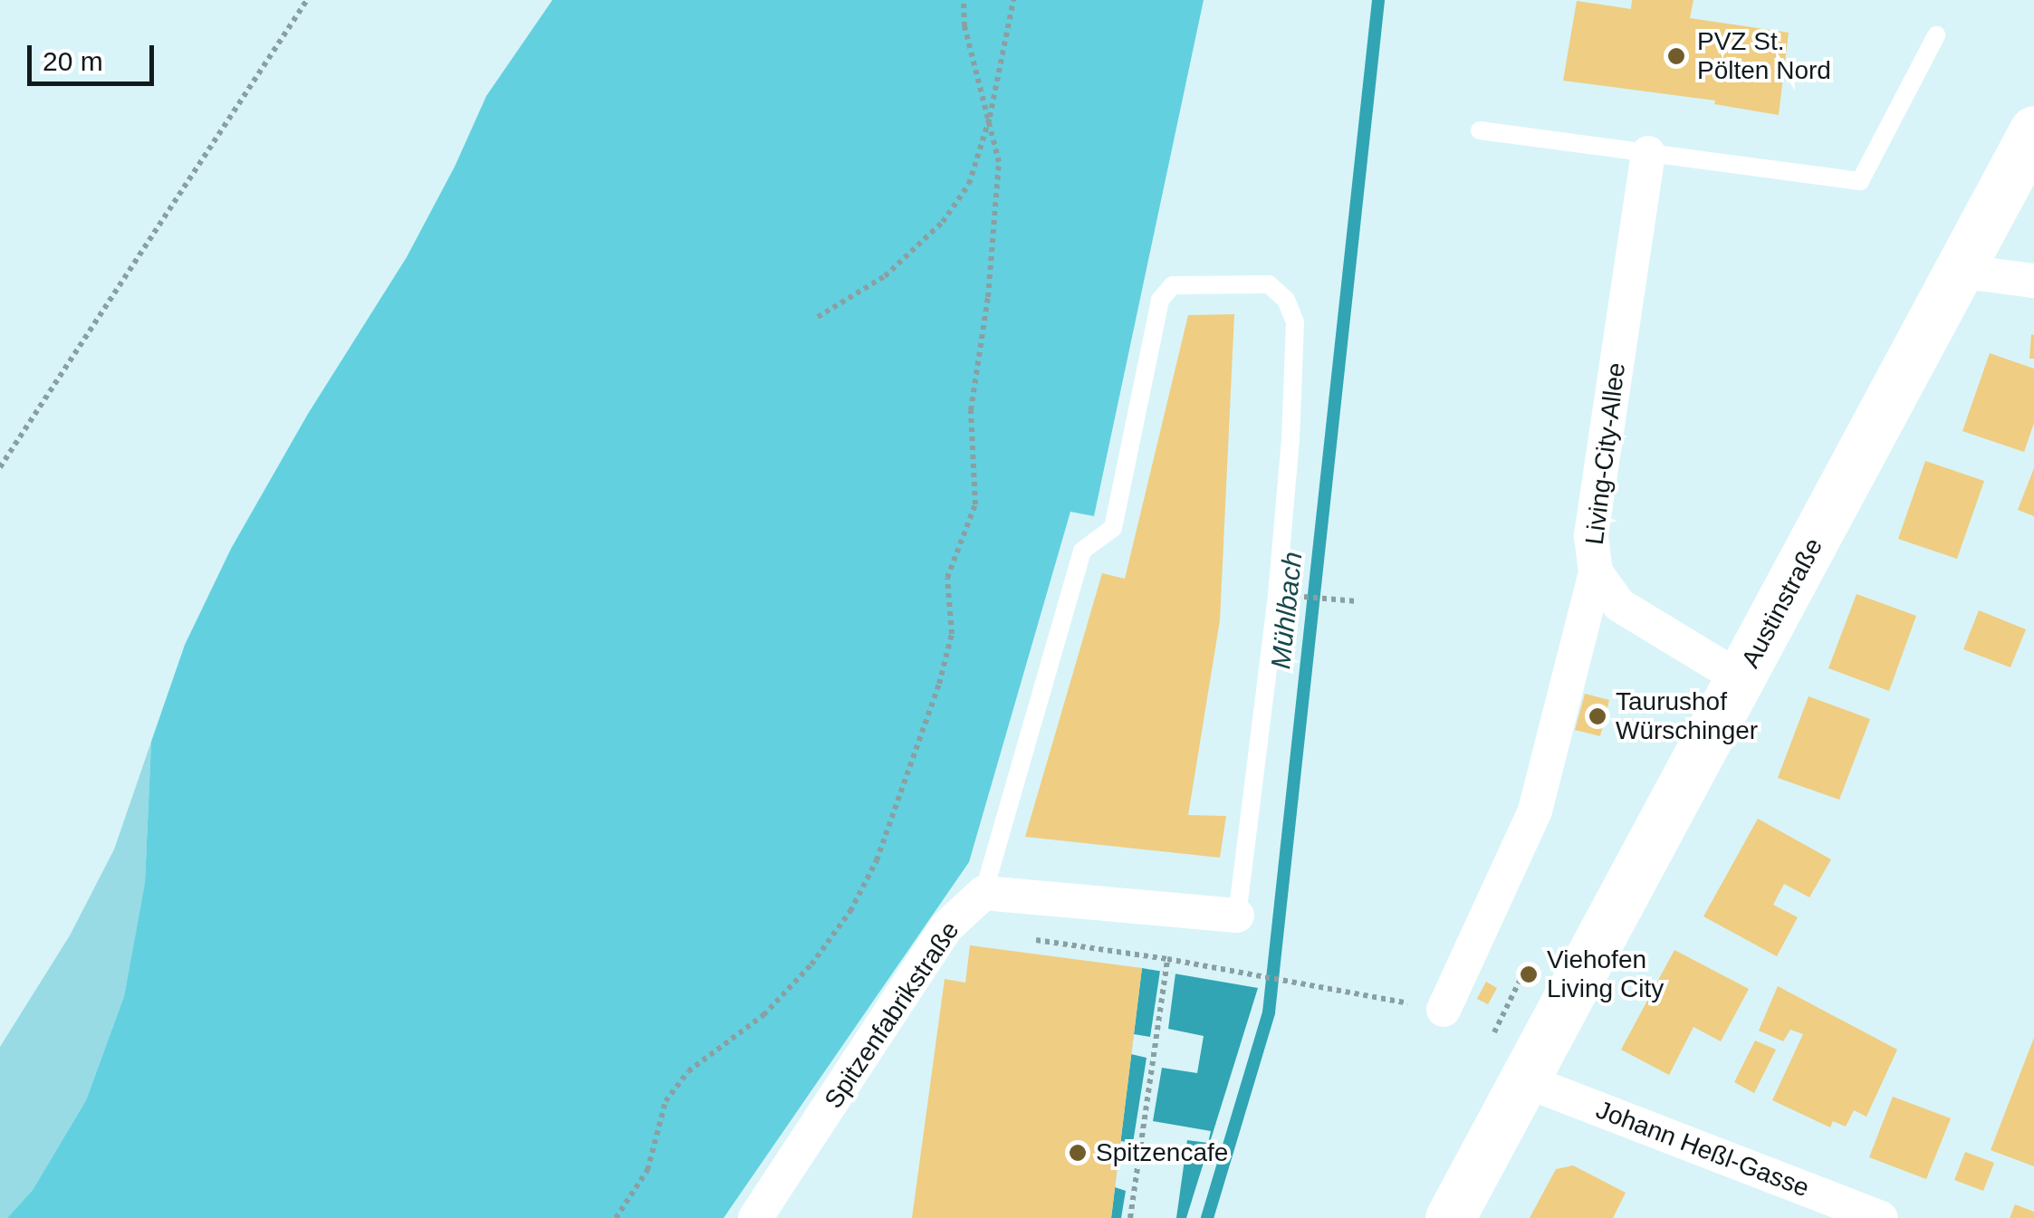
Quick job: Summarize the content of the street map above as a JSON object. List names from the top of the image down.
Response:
{
  "streets": {
    "main road": ["Austinstraße"],
    "street": ["Living-City-Allee", "Spitzenfabrikstraße", "Johann Heßl-Gasse"]
  },
  "crossings": [
    ["Living-City-Allee", "Austinstraße"],
    ["Austinstraße", "Johann Heßl-Gasse"]
  ],
  "water": ["Mühlbach"],
  "places": [
    "PVZ St. Pölten Nord",
    "Taurushof Würschinger",
    "Viehofen Living City",
    "Spitzencafe"
  ],
  "scale_bar": "20 m"
}
